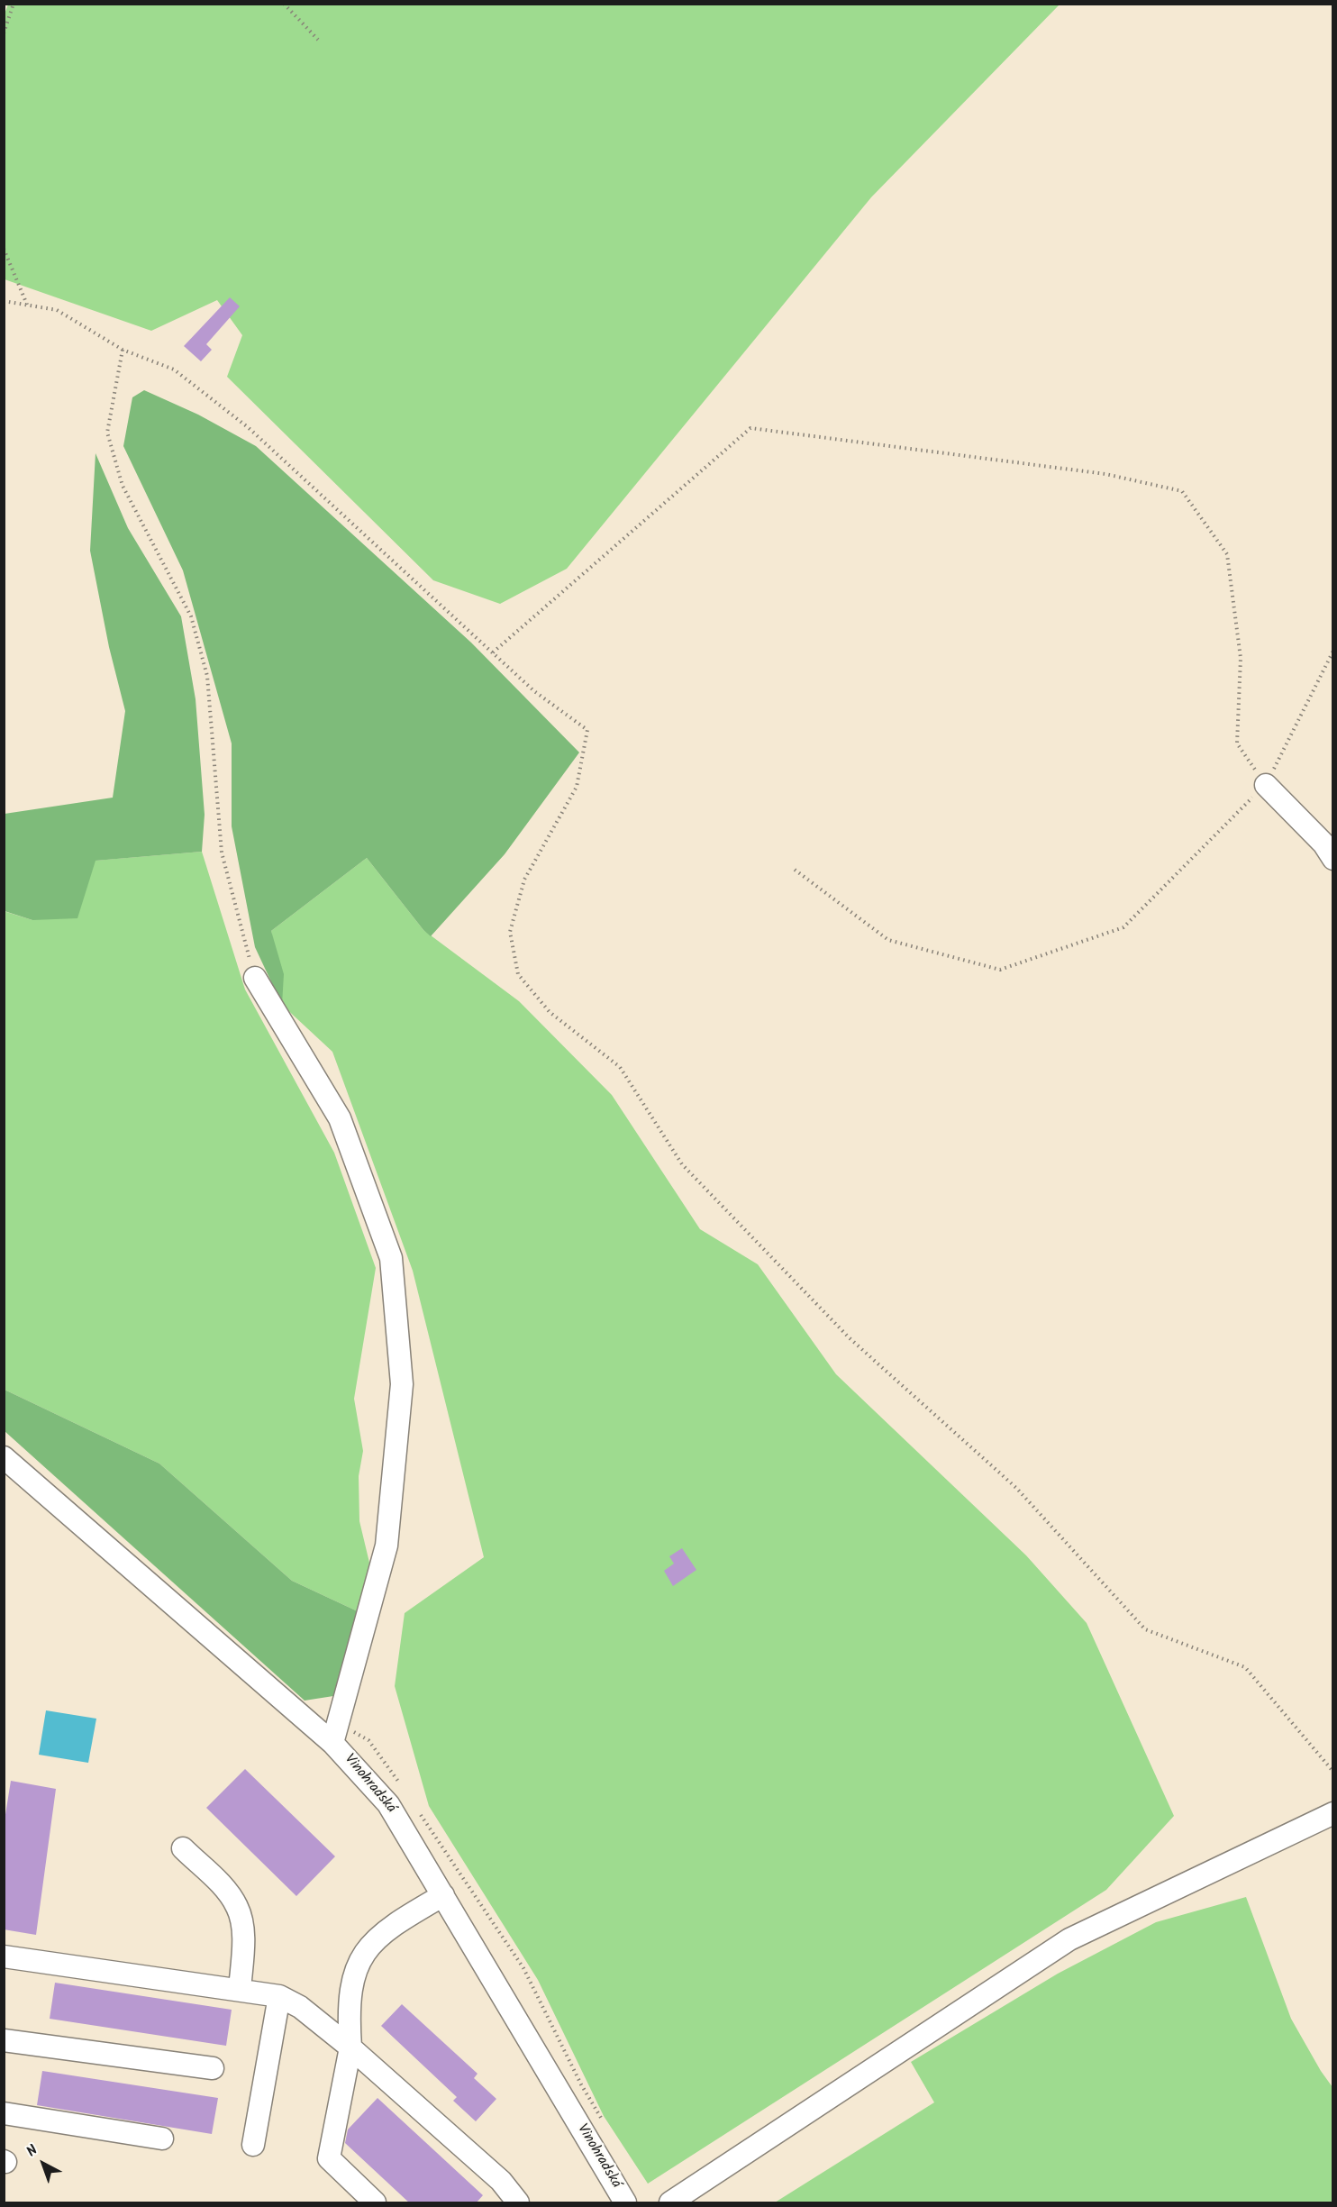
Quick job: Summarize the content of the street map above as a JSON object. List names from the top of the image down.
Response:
{
  "streets": {
    "street": ["Vinohradská"]
  },
  "north": "top left"
}
